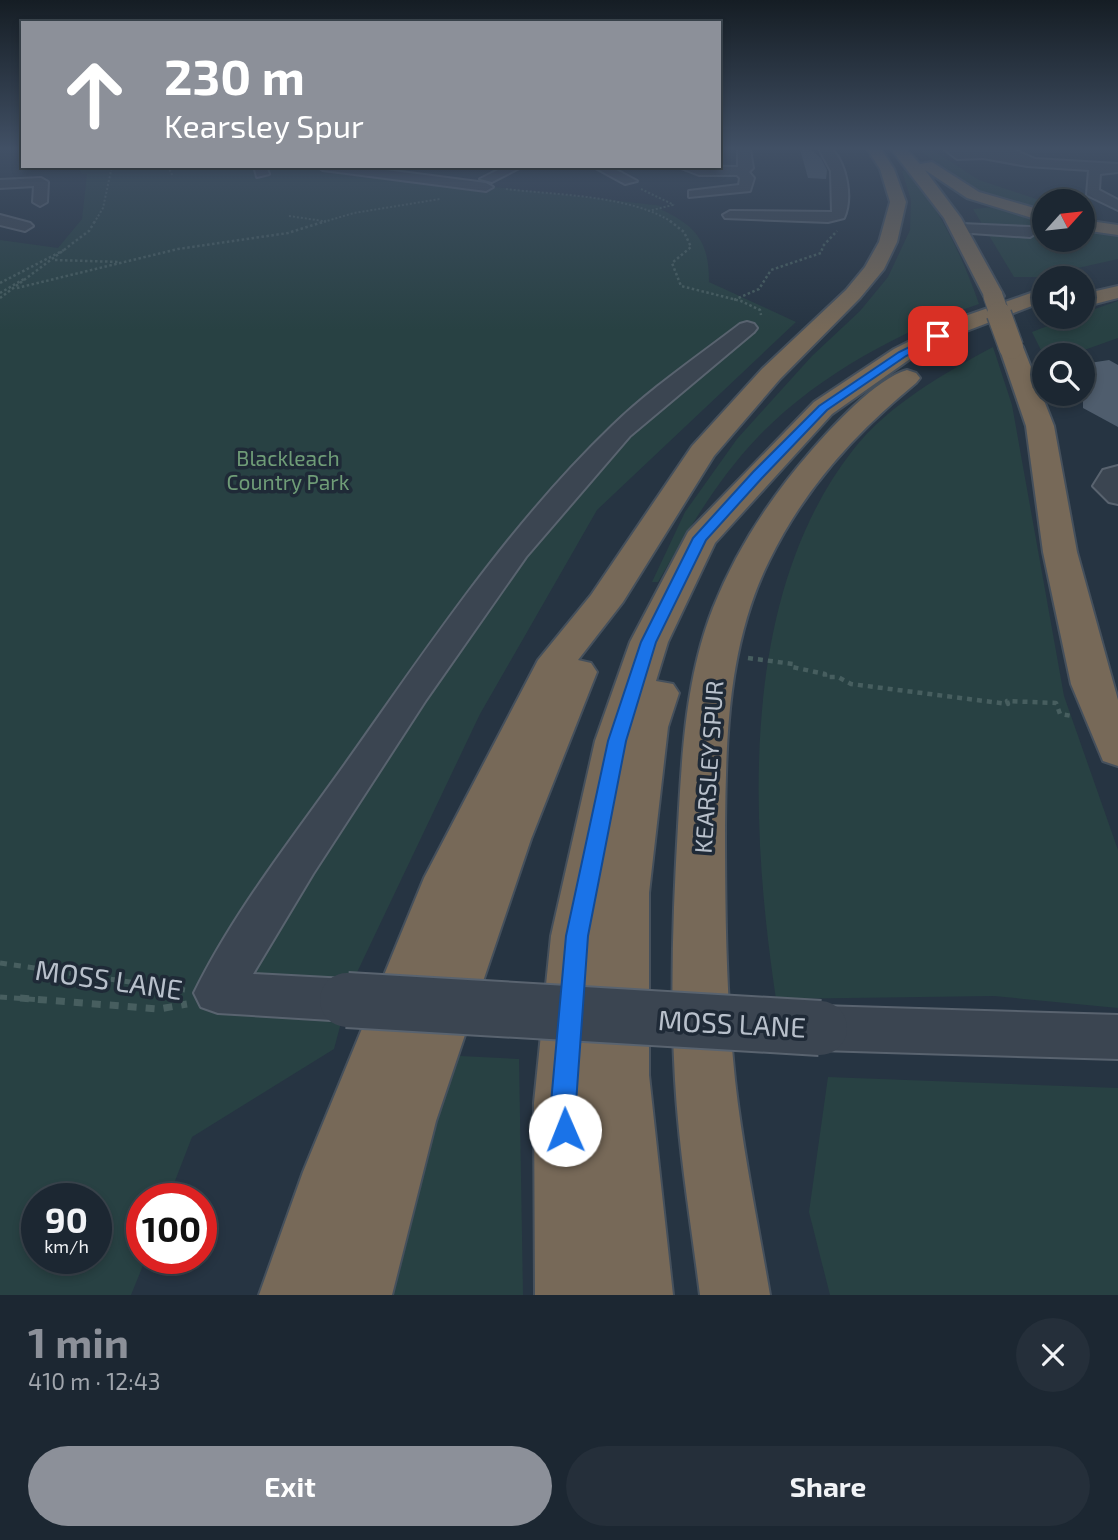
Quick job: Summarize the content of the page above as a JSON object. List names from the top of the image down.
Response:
{
  "streets": {
    "highway": ["KEARSLEY SPUR"],
    "street": ["MOSS LANE"]
  },
  "parks": ["Blackleach Country Park"],
  "north": "top right",
  "page": {
    "turn": ["230 m", "Kearsley Spur"],
    "speed": "90 km/h",
    "limit": "100",
    "heading": ["1 min", "410 m · 12:43"],
    "buttons": ["Exit", "Share"]
  }
}
